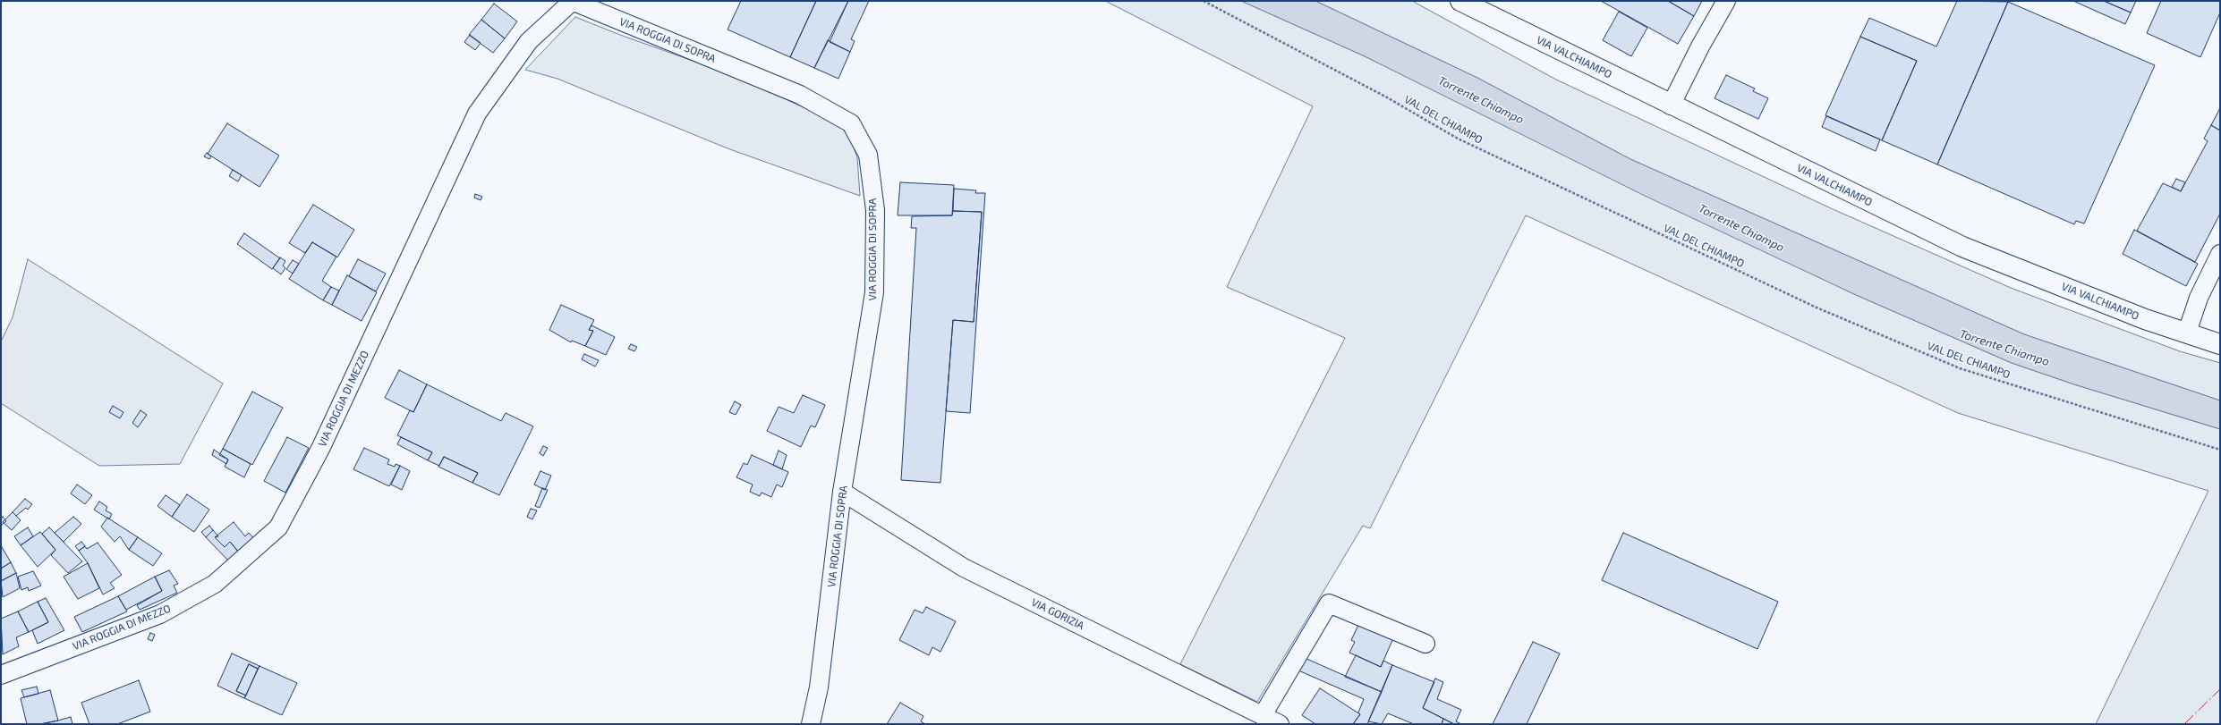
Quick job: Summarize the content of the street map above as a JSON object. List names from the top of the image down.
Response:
{
  "streets": {
    "main road": ["VIA VALCHIAMPO"],
    "street": ["VIA ROGGIA DI SOPRA", "VIA ROGGIA DI MEZZO", "VIA GORIZIA"],
    "path": ["VAL DEL CHIAMPO"]
  },
  "crossings": [
    ["VIA ROGGIA DI SOPRA", "VIA ROGGIA DI MEZZO"],
    ["VIA ROGGIA DI SOPRA", "VIA GORIZIA"]
  ],
  "water": ["Torrente Chiampo"]
}
